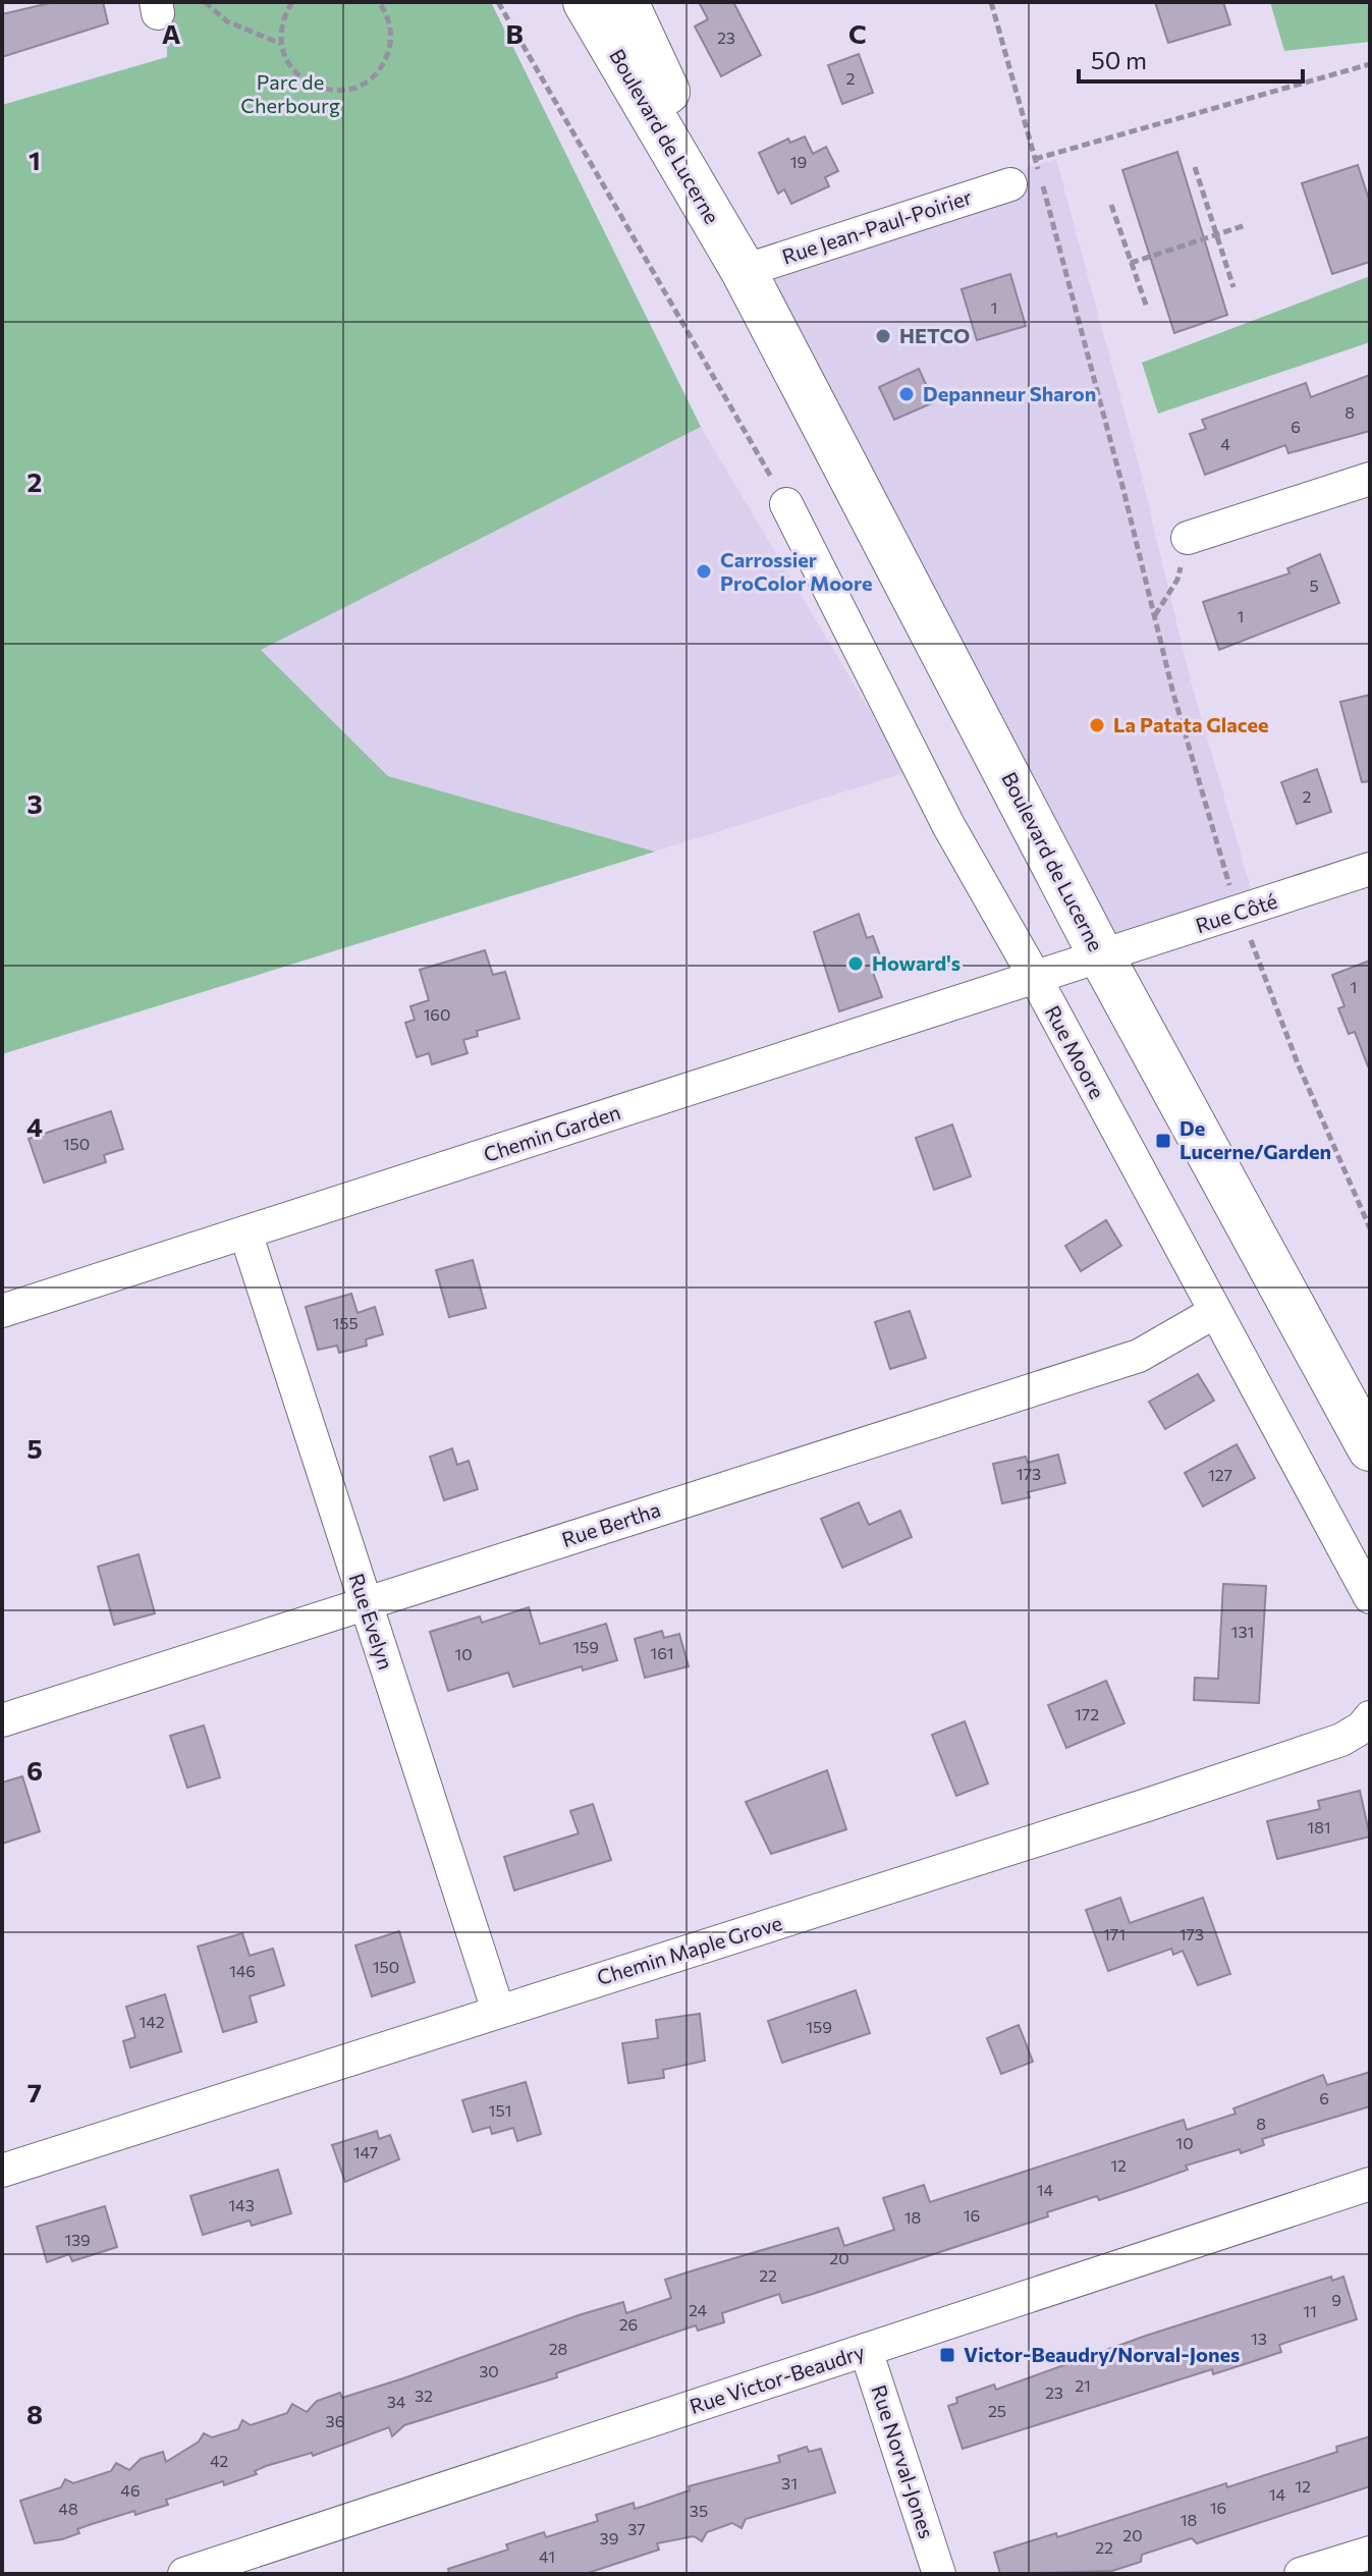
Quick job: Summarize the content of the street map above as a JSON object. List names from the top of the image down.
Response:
{
  "streets": {
    "main road": ["Boulevard de Lucerne"],
    "street": [
      "Rue Jean-Paul-Poirier",
      "Rue Côté",
      "Rue Moore",
      "Chemin Garden",
      "Rue Bertha",
      "Rue Evelyn",
      "Chemin Maple Grove",
      "Rue Victor-Beaudry",
      "Rue Norval-Jones"
    ]
  },
  "crossings": [
    ["Boulevard de Lucerne", "Rue Jean-Paul-Poirier"],
    ["Boulevard de Lucerne", "Rue Côté"],
    ["Boulevard de Lucerne", "Chemin Garden"],
    ["Rue Côté", "Chemin Garden"],
    ["Rue Moore", "Chemin Garden"],
    ["Rue Moore", "Rue Bertha"],
    ["Chemin Garden", "Rue Evelyn"],
    ["Rue Bertha", "Rue Evelyn"],
    ["Rue Evelyn", "Chemin Maple Grove"],
    ["Rue Victor-Beaudry", "Rue Norval-Jones"]
  ],
  "parks": ["Parc de Cherbourg"],
  "places": {
    "other": [
      "HETCO",
      "Depanneur Sharon",
      "Carrossier ProColor Moore",
      "La Patata Glacee",
      "Howard's"
    ],
    "transit": ["De Lucerne/Garden", "Victor-Beaudry/Norval-Jones"]
  },
  "house_numbers": [
    "23",
    "2",
    "19",
    "1",
    "8",
    "6",
    "4",
    "5",
    "1",
    "2",
    "1",
    "160",
    "150",
    "155",
    "173",
    "127",
    "131",
    "159",
    "161",
    "10",
    "172",
    "181",
    "171",
    "173",
    "150",
    "146",
    "142",
    "159",
    "6",
    "151",
    "8",
    "10",
    "147",
    "12",
    "14",
    "143",
    "16",
    "18",
    "139",
    "20",
    "22",
    "9",
    "24",
    "11",
    "26",
    "13",
    "28",
    "30",
    "21",
    "23",
    "32",
    "34",
    "25",
    "36",
    "42",
    "31",
    "12",
    "46",
    "14",
    "16",
    "48",
    "35",
    "18",
    "37",
    "20",
    "39",
    "22",
    "41"
  ],
  "scale_bar": "50 m",
  "grid": {
    "columns": ["A", "B", "C"],
    "rows": [
      "1",
      "2",
      "3",
      "4",
      "5",
      "6",
      "7",
      "8"
    ]
  }
}
